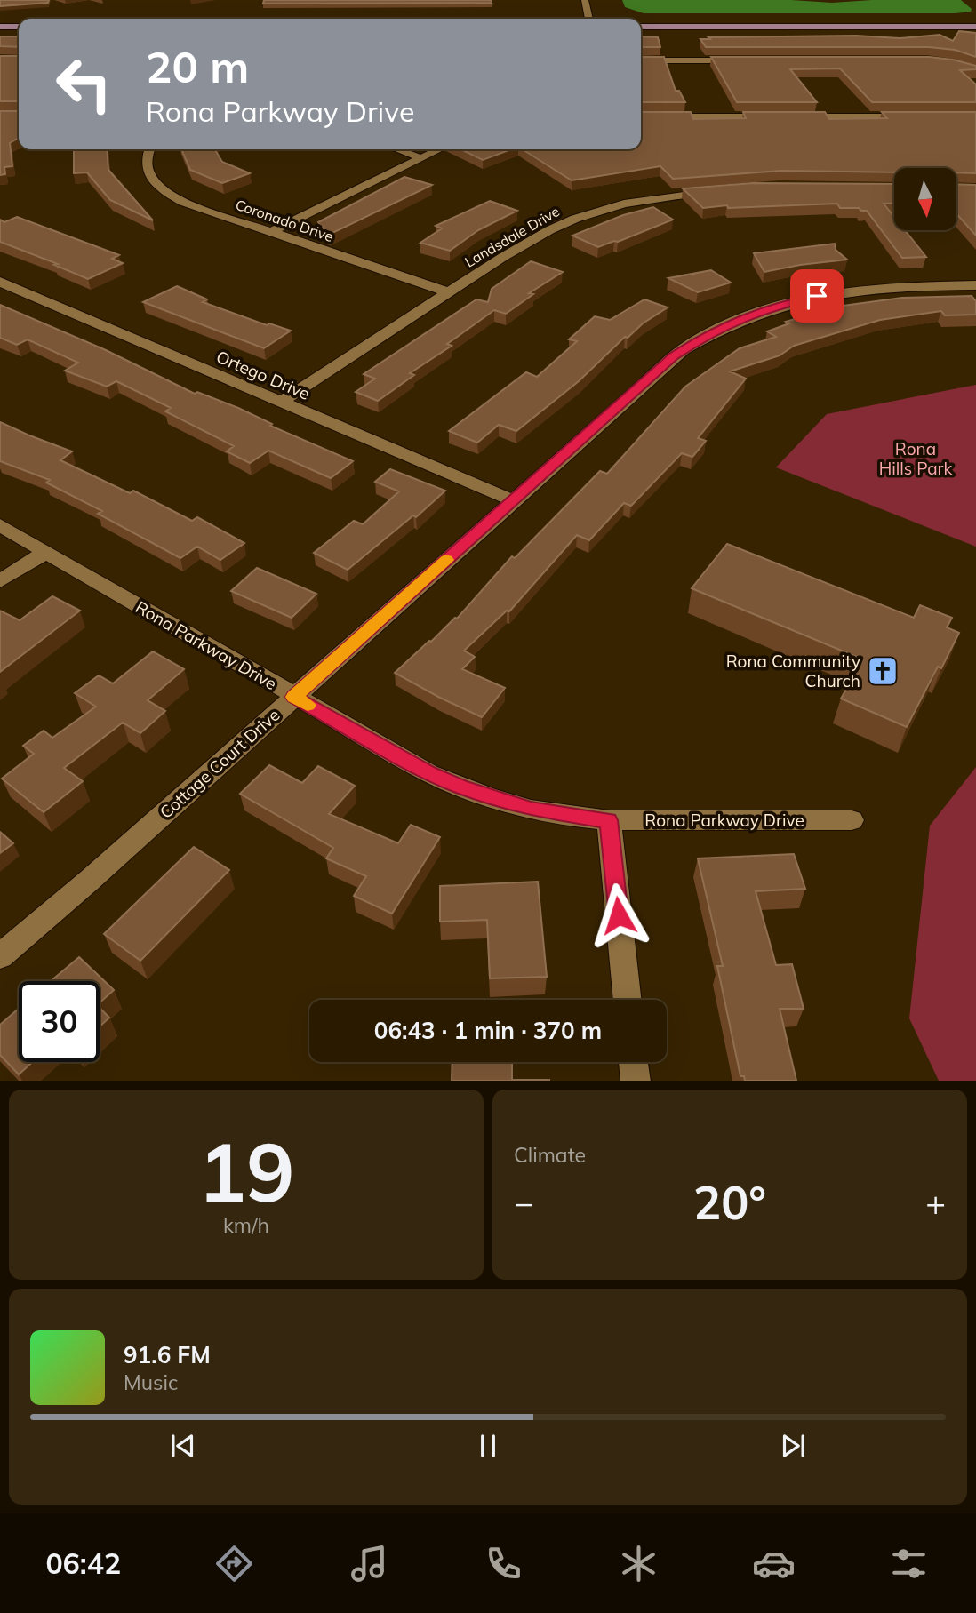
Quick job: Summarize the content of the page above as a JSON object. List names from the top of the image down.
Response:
{
  "streets": {
    "street": [
      "Coronado Drive",
      "Landsdale Drive",
      "Ortego Drive",
      "Rona Parkway Drive",
      "Cottage Court Drive"
    ]
  },
  "crossings": [
    ["Coronado Drive", "Landsdale Drive"],
    ["Landsdale Drive", "Ortego Drive"],
    ["Ortego Drive", "Cottage Court Drive"],
    ["Rona Parkway Drive", "Cottage Court Drive"]
  ],
  "parks": ["Rona Hills Park"],
  "places": {
    "church": ["Rona Community Church"]
  },
  "north": "bottom",
  "page": {
    "turn": ["20 m", "Rona Parkway Drive"],
    "limit": "30",
    "trip": "06:43 · 1 min · 370 m",
    "tile": [
      ["19", "km/h"],
      "Climate"
    ],
    "heat": ["−", "20°", "+"],
    "song": ["91.6 FM", "Music"],
    "tabs": "06:42"
  }
}
